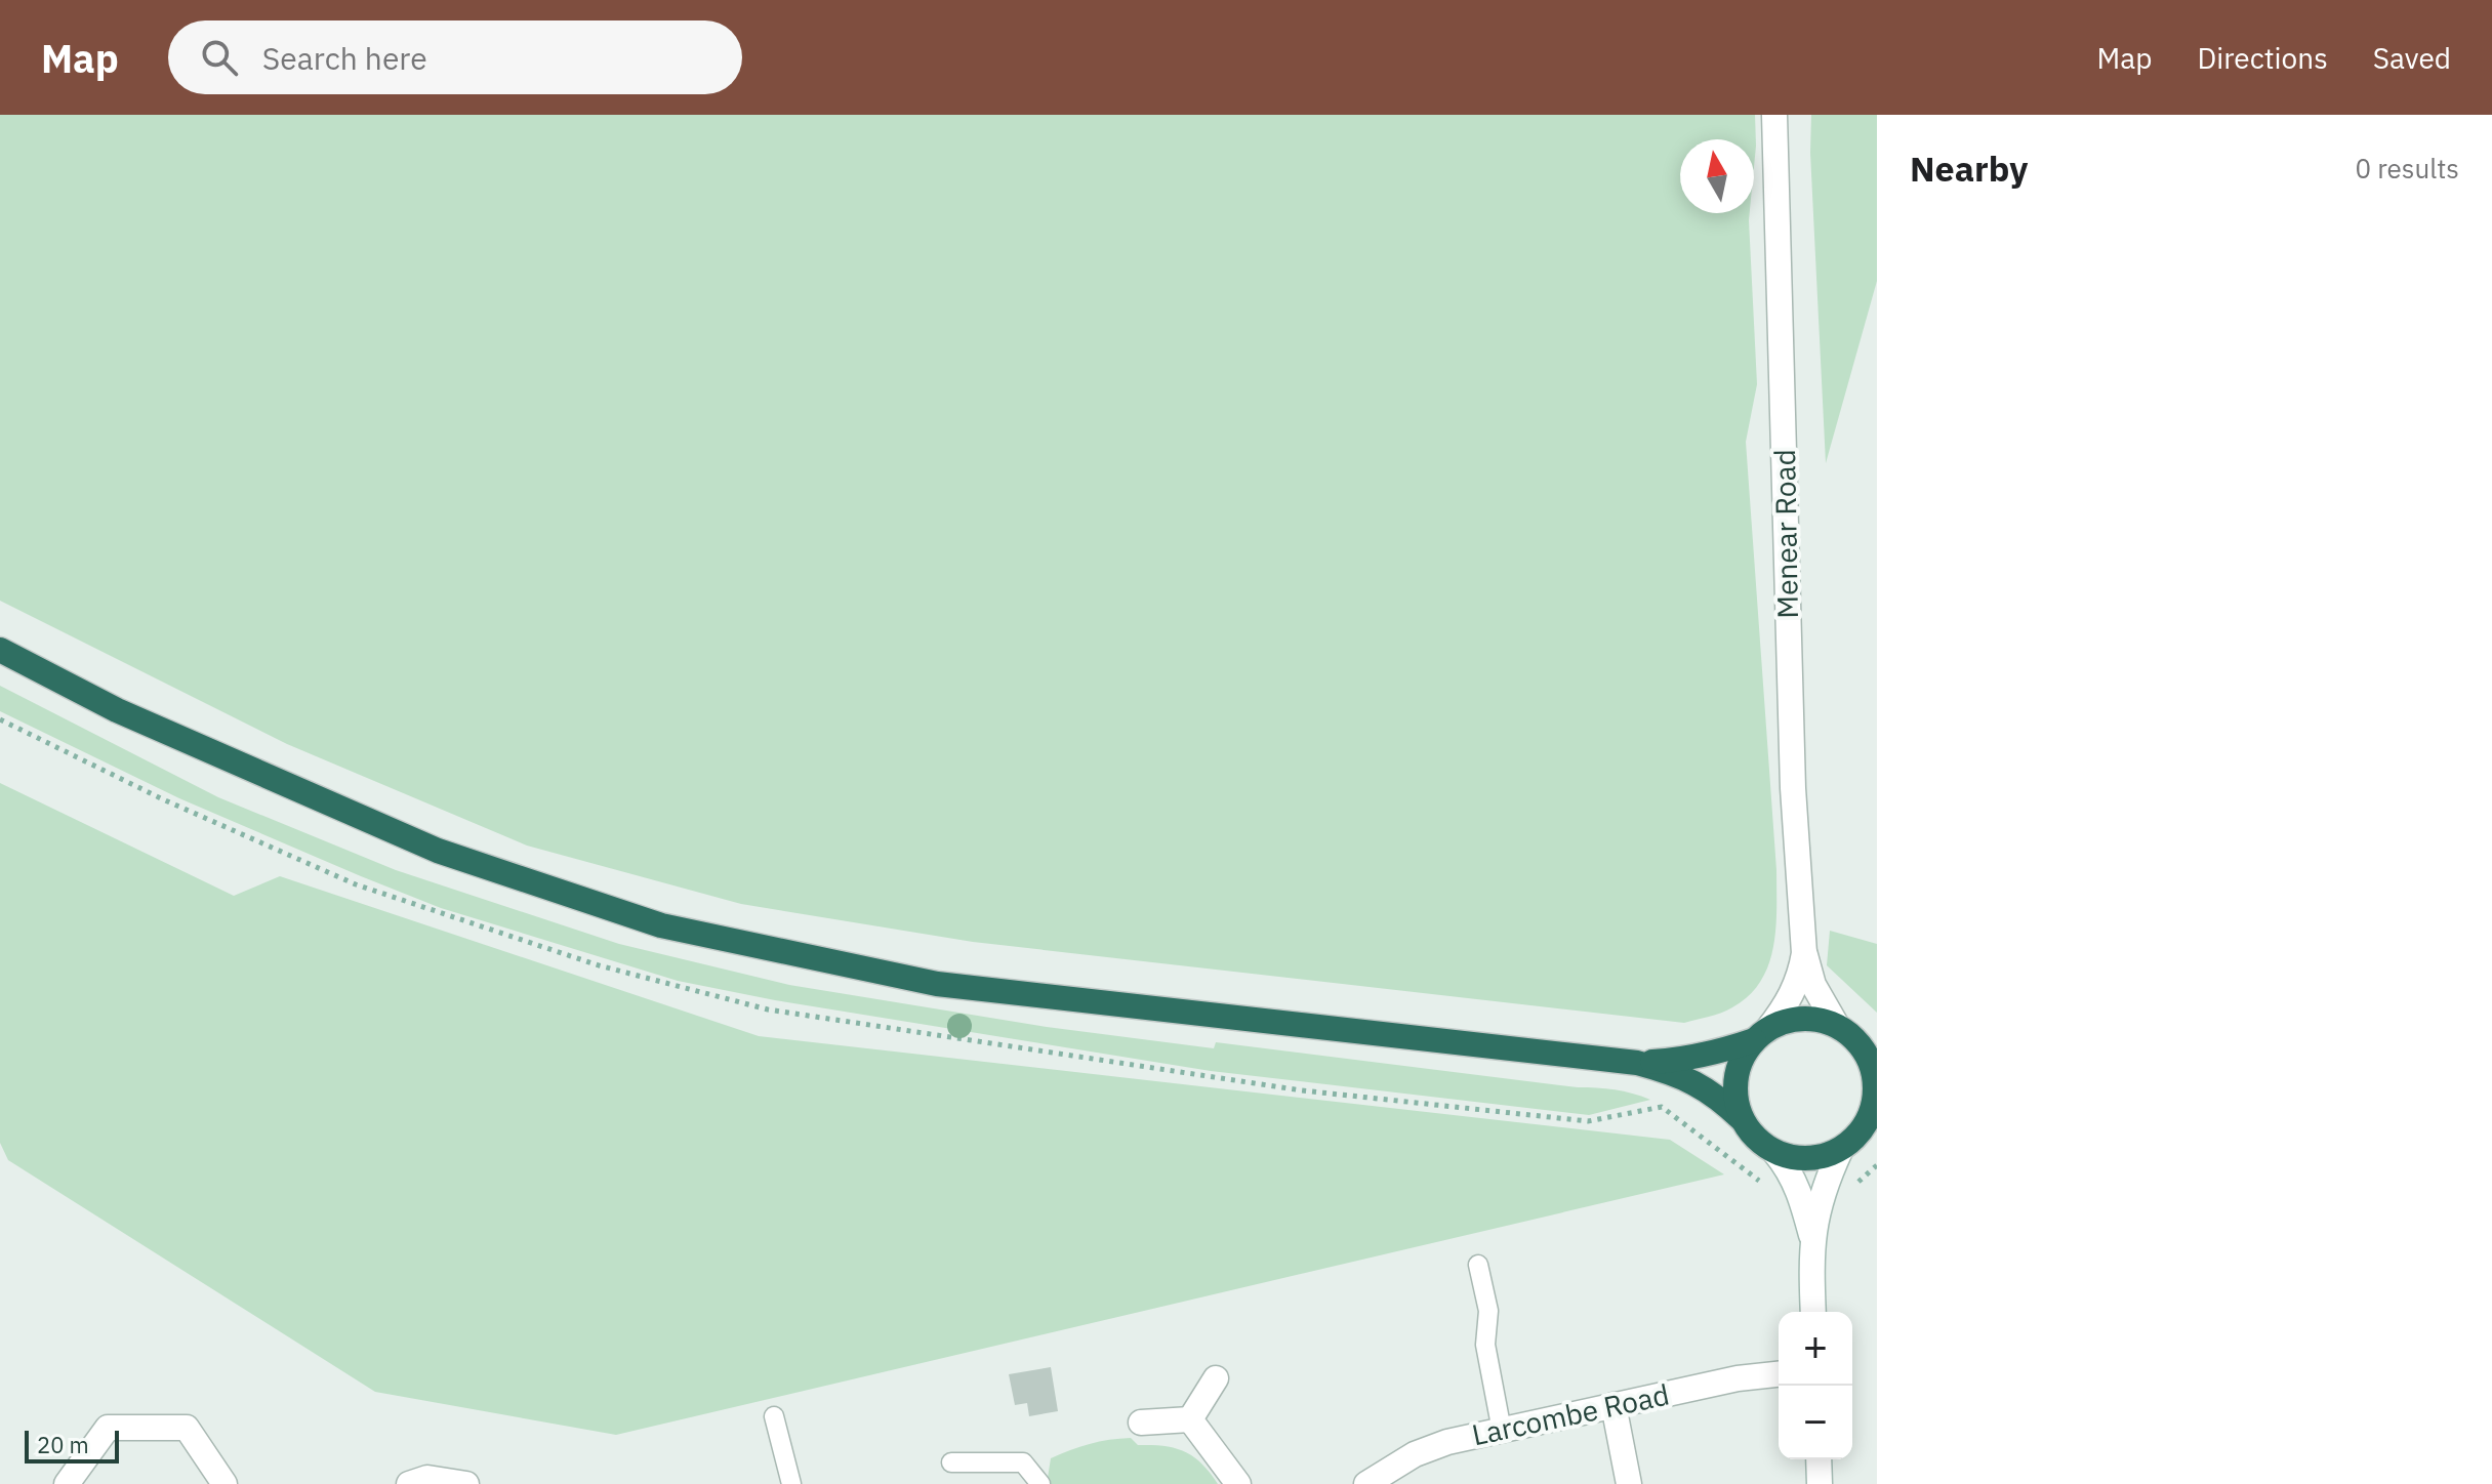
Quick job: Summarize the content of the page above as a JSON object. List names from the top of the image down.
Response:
{
  "streets": {
    "street": ["Menear Road", "Larcombe Road"]
  },
  "scale_bar": "20 m",
  "north": "top",
  "page": {
    "header": "Map",
    "search": "Search here",
    "nav": ["Map", "Directions", "Saved"],
    "heading": ["Nearby", "0 results"],
    "map_buttons": ["+", "−"],
    "scale": "20 m"
  }
}
